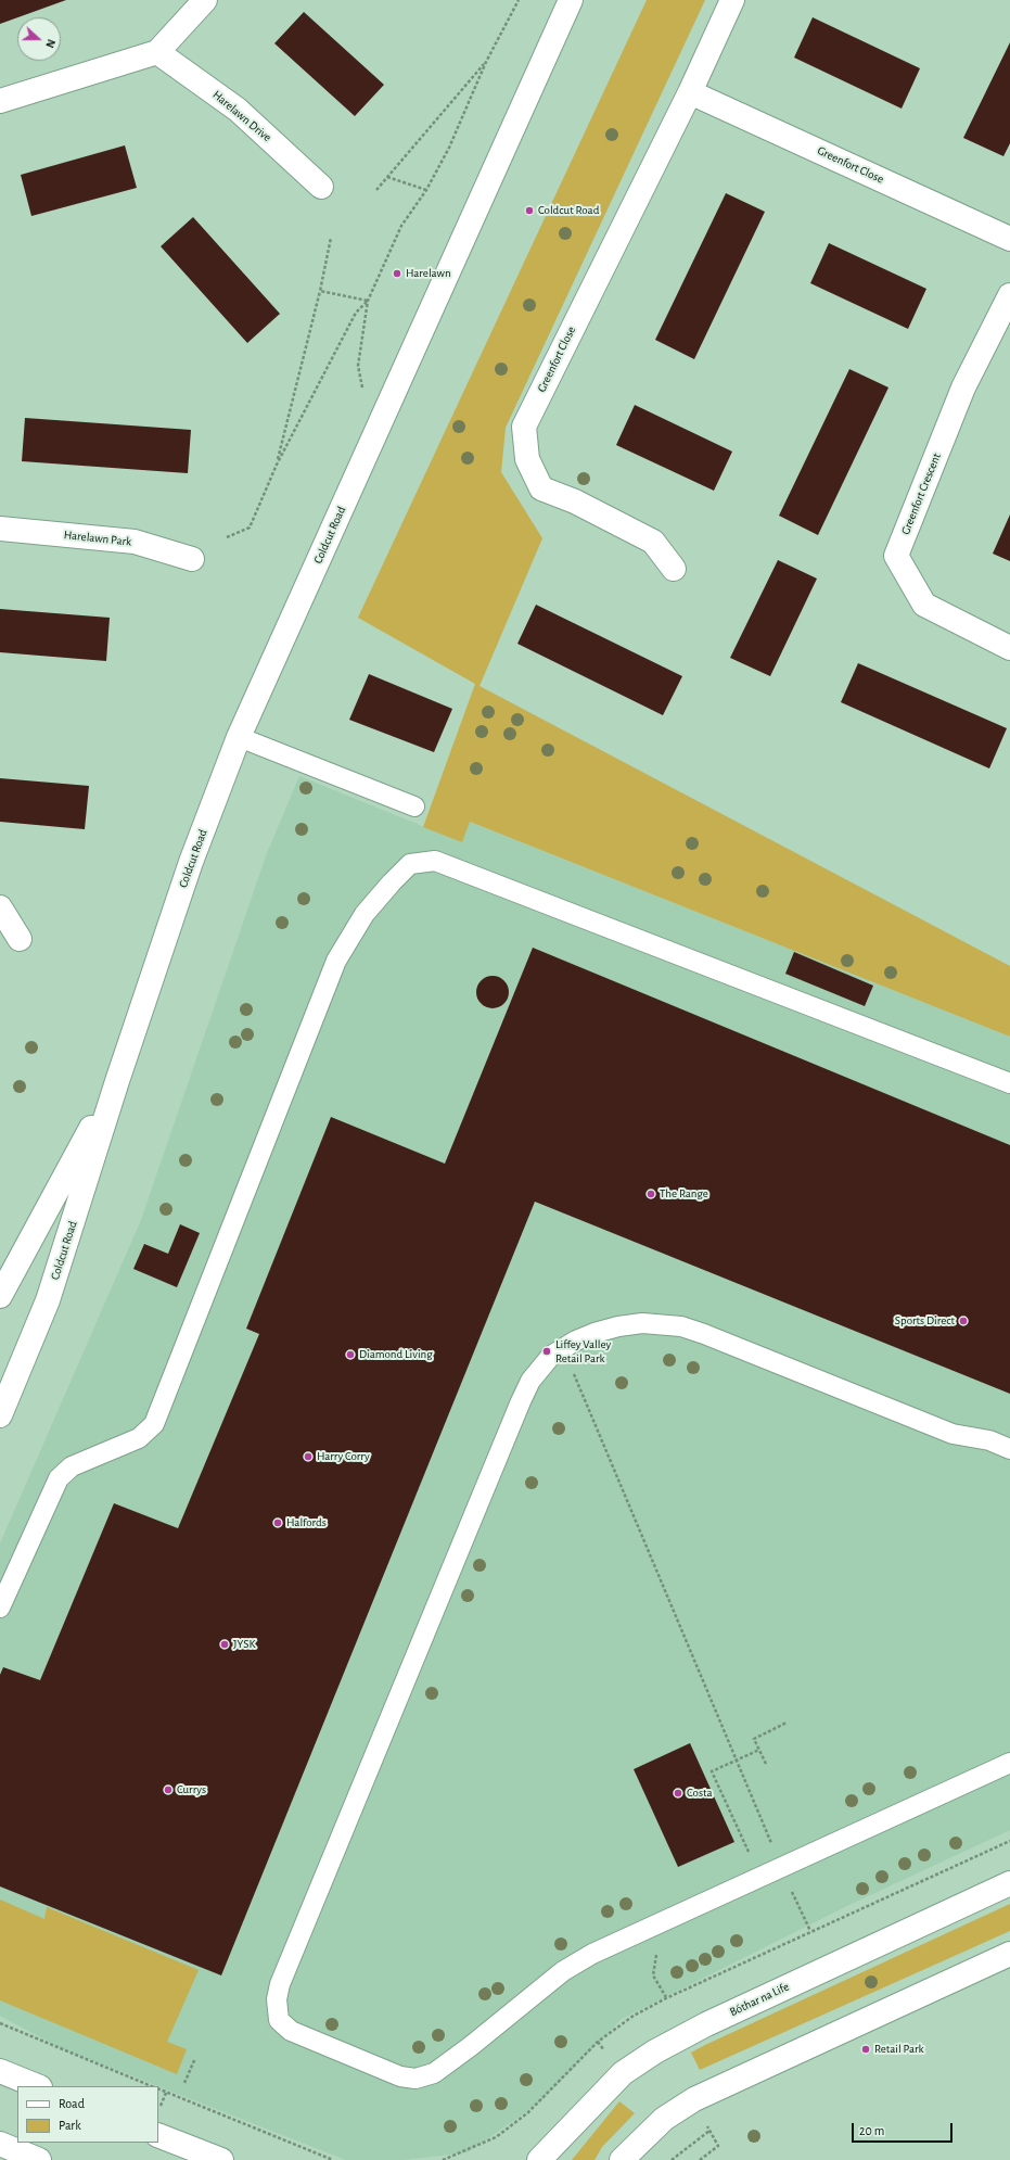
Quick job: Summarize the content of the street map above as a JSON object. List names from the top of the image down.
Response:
{
  "streets": {
    "street": [
      "Harelawn Drive",
      "Greenfort Close",
      "Greenfort Crescent",
      "Coldcut Road",
      "Harelawn Park",
      "Bóthar na Life"
    ]
  },
  "places": [
    "Coldcut Road",
    "Harelawn",
    "The Range",
    "Sports Direct",
    "Liffey Valley Retail Park",
    "Diamond Living",
    "Harry Corry",
    "Halfords",
    "JYSK",
    "Currys",
    "Costa",
    "Retail Park"
  ],
  "legend": ["Road", "Park"],
  "scale_bar": "20 m",
  "north": "right"
}
